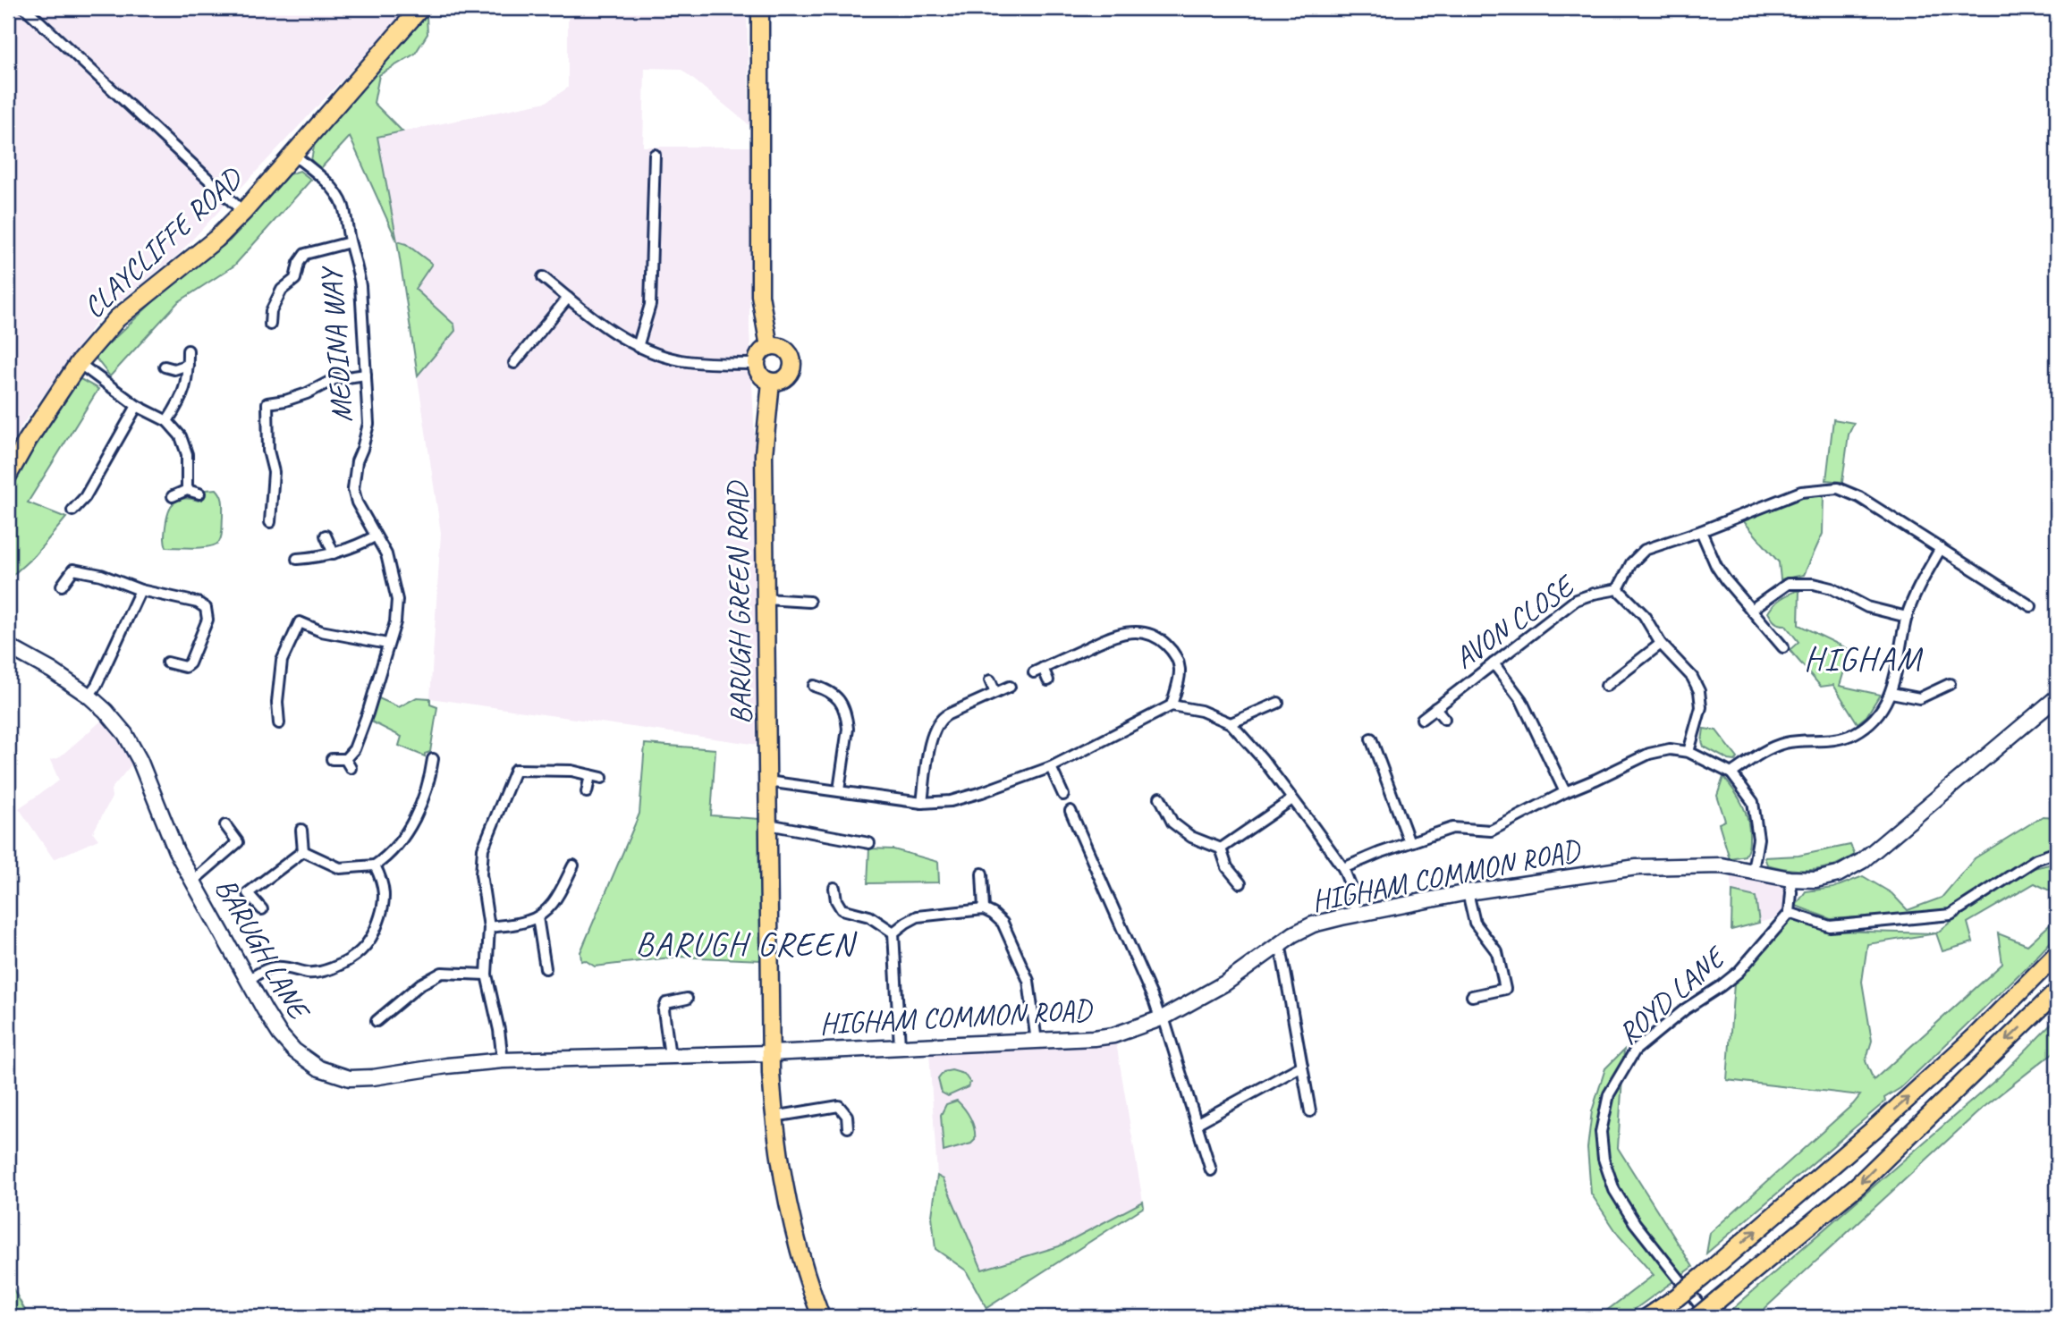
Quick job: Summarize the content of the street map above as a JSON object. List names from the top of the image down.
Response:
{
  "streets": {
    "highway": ["CLAYCLIFFE ROAD"],
    "main road": ["BARUGH GREEN ROAD"],
    "street": [
      "MEDINA WAY",
      "AVON CLOSE",
      "HIGHAM COMMON ROAD",
      "BARUGH LANE",
      "ROYD LANE"
    ]
  },
  "crossings": [
    ["CLAYCLIFFE ROAD", "MEDINA WAY"],
    ["BARUGH GREEN ROAD", "HIGHAM COMMON ROAD"],
    ["BARUGH GREEN ROAD", "BARUGH LANE"],
    ["HIGHAM COMMON ROAD", "BARUGH LANE"]
  ],
  "districts": ["HIGHAM", "BARUGH GREEN"]
}
